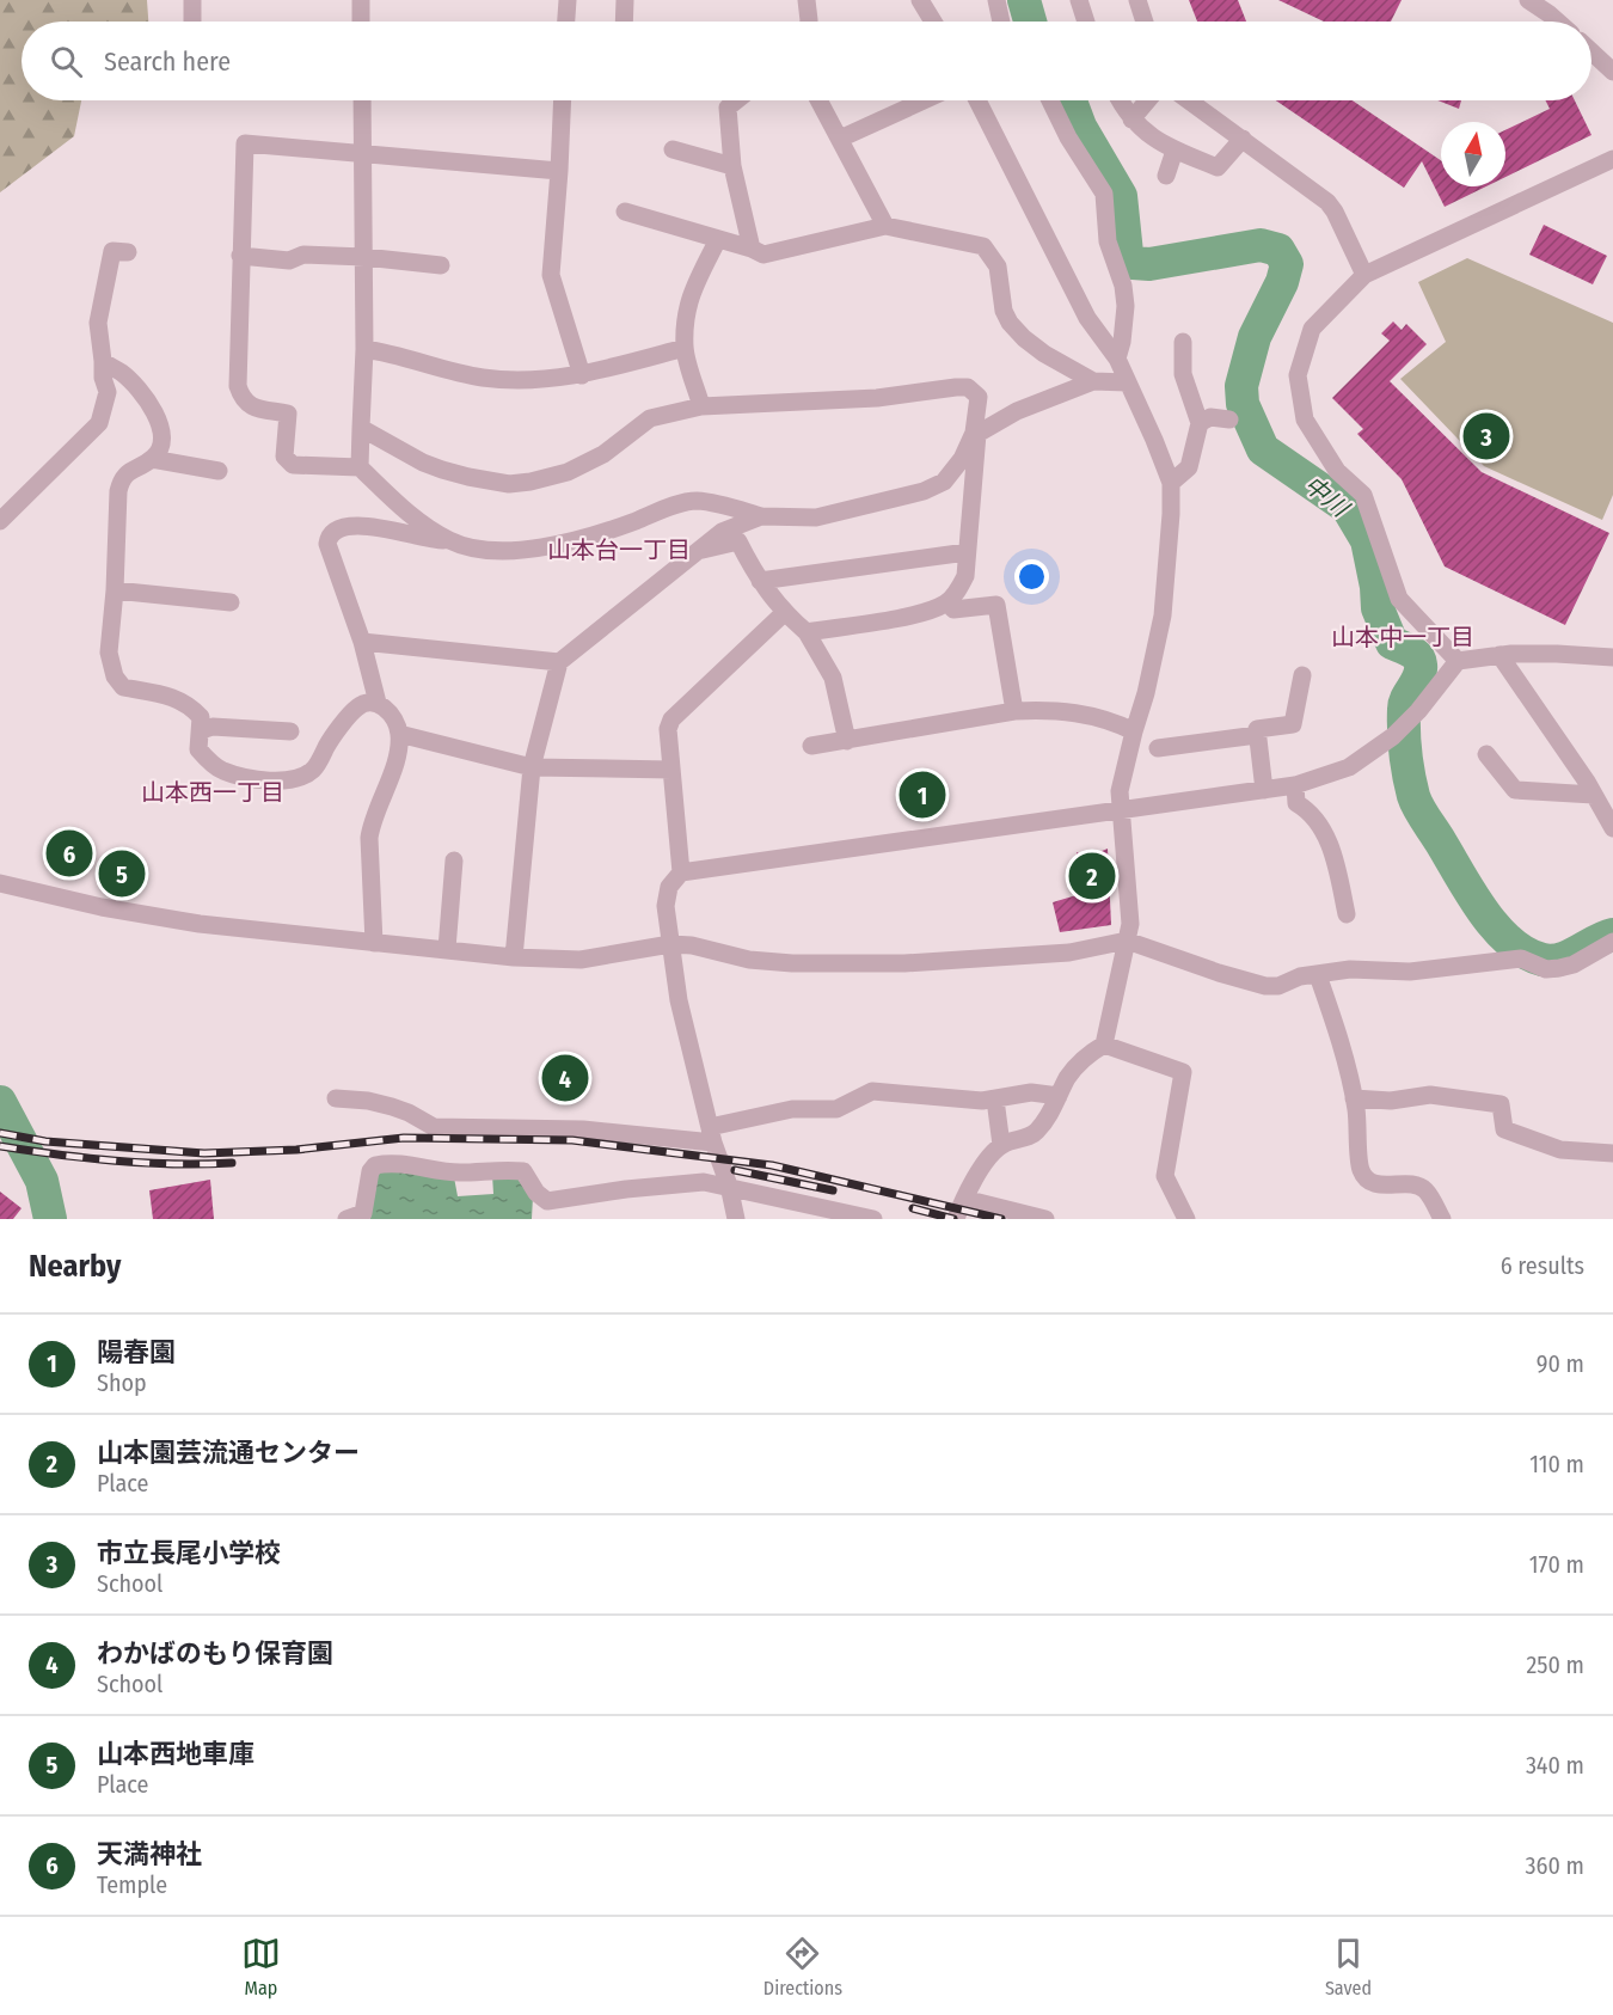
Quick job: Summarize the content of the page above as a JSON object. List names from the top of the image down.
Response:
{
  "districts": ["山本台一丁目", "山本中一丁目", "山本西一丁目"],
  "water": ["中川"],
  "north": "top",
  "page": {
    "search": "Search here",
    "pins": [
      "3",
      "1",
      "6",
      "5",
      "2",
      "4"
    ],
    "heading": ["Nearby", "6 results"],
    "list": [
      {
        "mark": "1",
        "name": "陽春園",
        "note": "Shop",
        "value": "90 m"
      },
      {
        "mark": "2",
        "name": "山本園芸流通センター",
        "note": "Place",
        "value": "110 m"
      },
      {
        "mark": "3",
        "name": "市立長尾小学校",
        "note": "School",
        "value": "170 m"
      },
      {
        "mark": "4",
        "name": "わかばのもり保育園",
        "note": "School",
        "value": "250 m"
      },
      {
        "mark": "5",
        "name": "山本西地車庫",
        "note": "Place",
        "value": "340 m"
      },
      {
        "mark": "6",
        "name": "天満神社",
        "note": "Temple",
        "value": "360 m"
      }
    ],
    "nav": ["Map", "Directions", "Saved"]
  }
}
